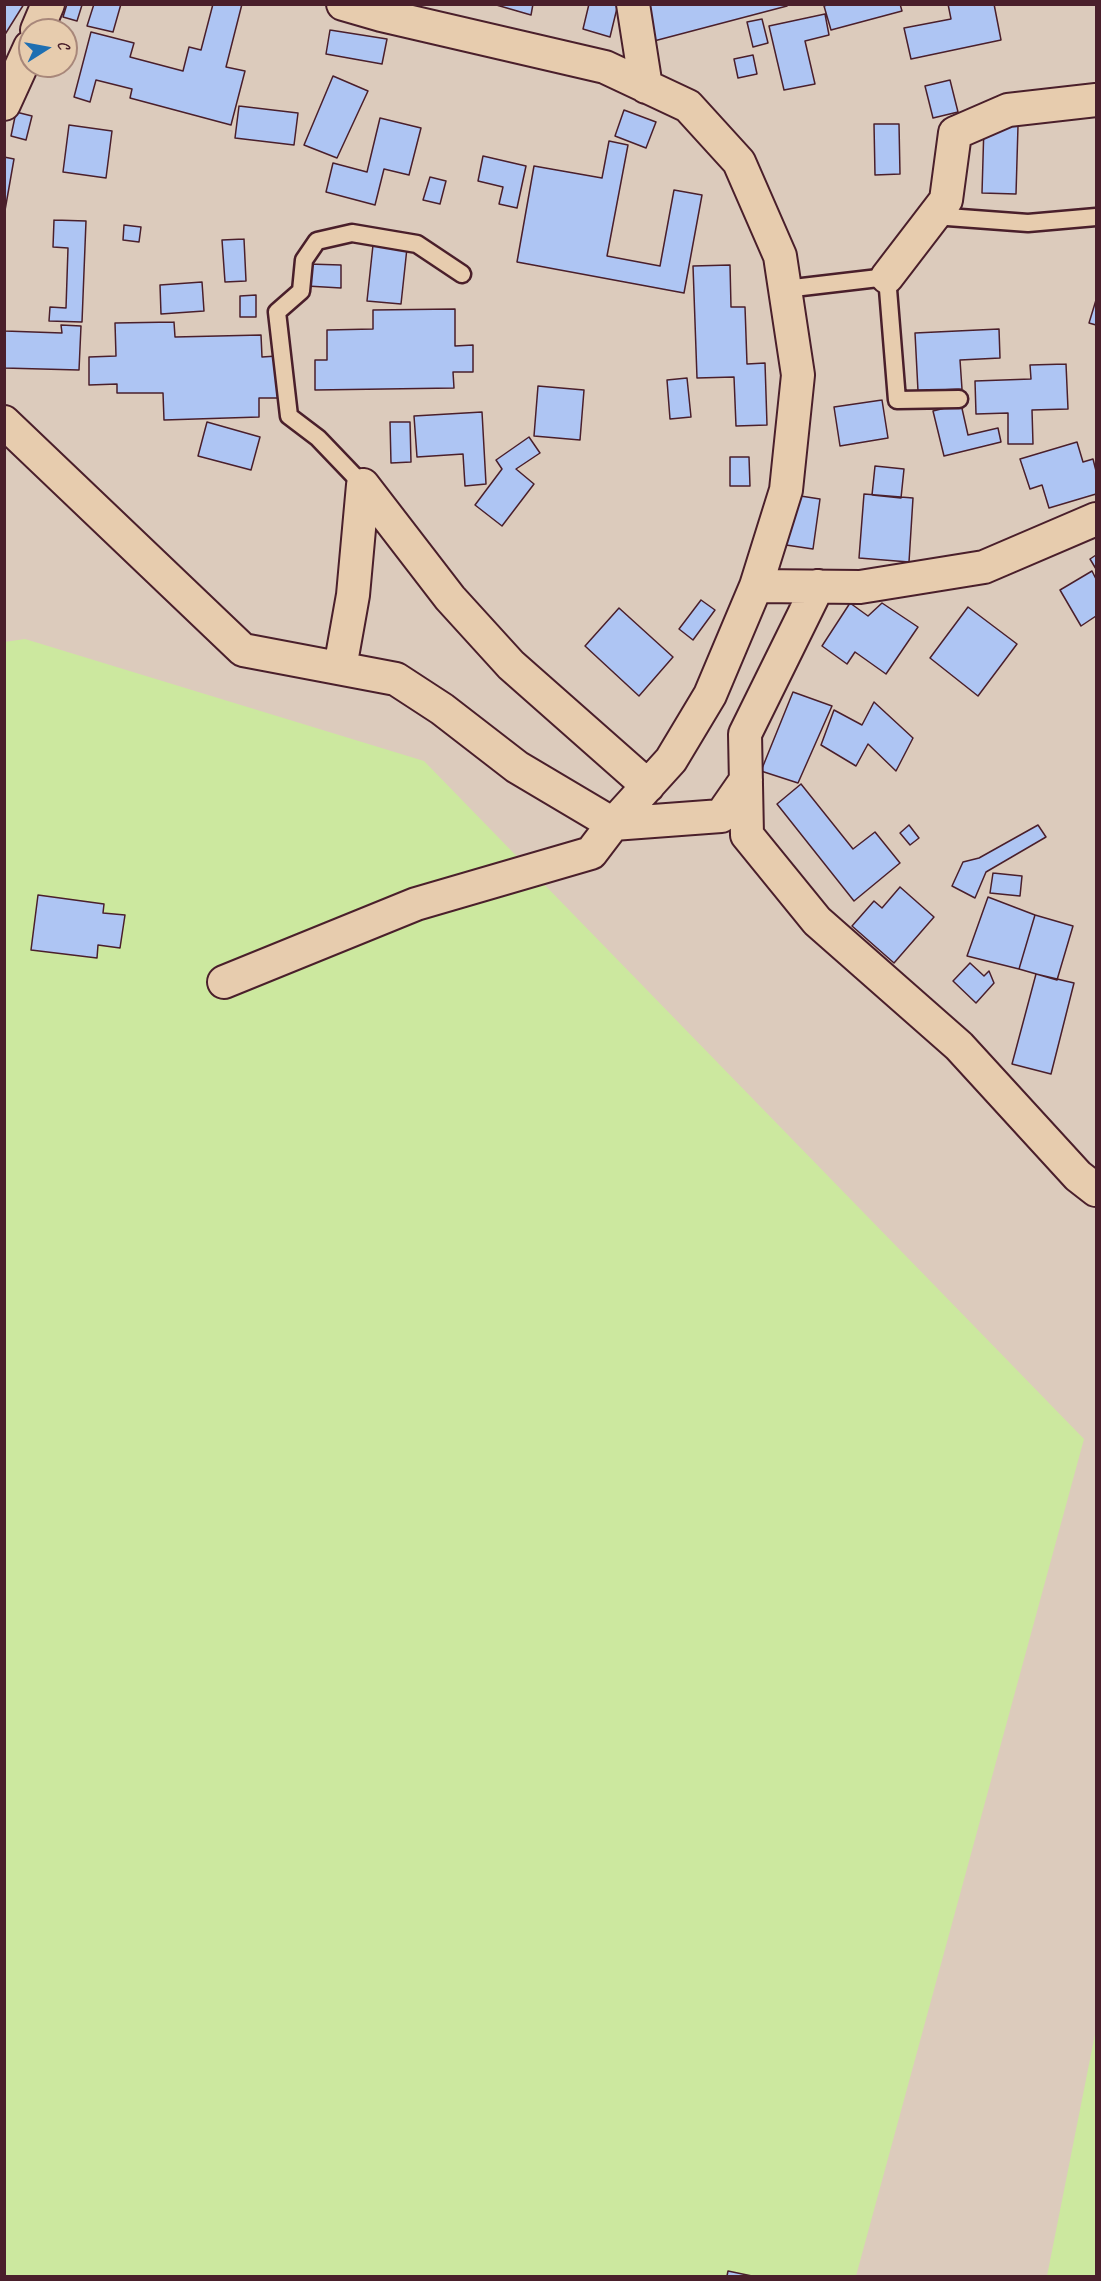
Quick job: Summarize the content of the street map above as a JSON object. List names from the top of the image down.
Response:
{
  "north": "right"
}
